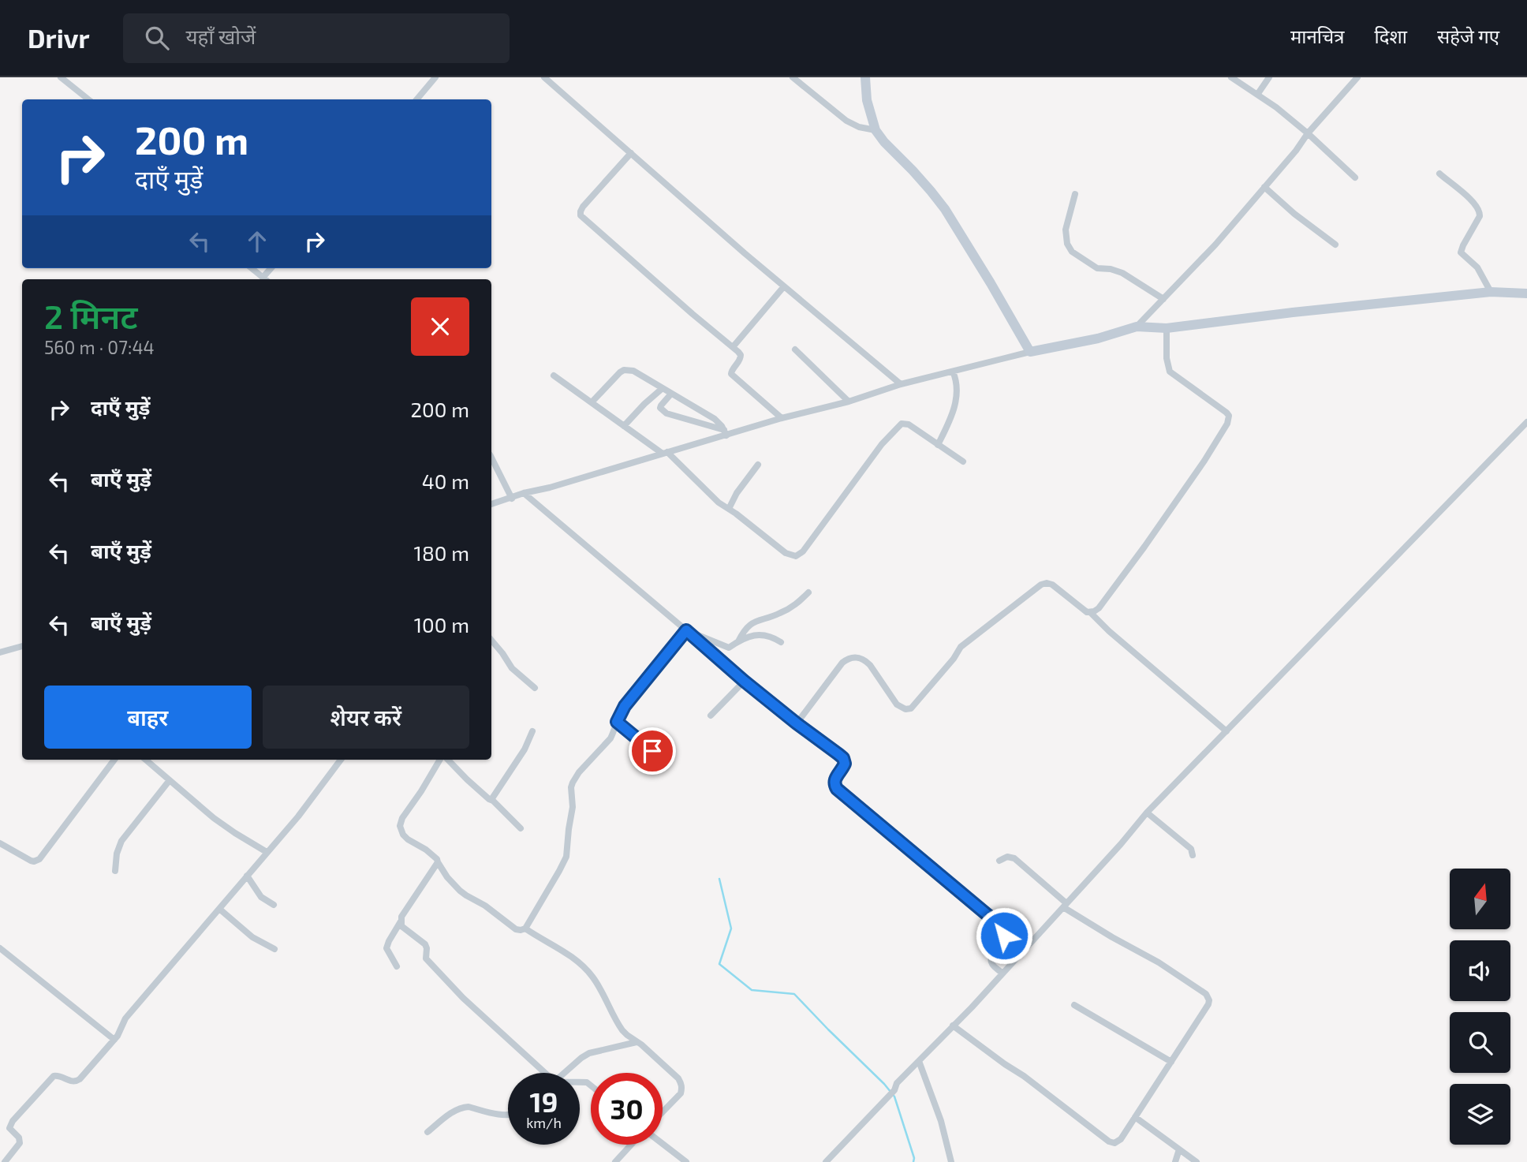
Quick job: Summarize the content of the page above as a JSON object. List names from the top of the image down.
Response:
{
  "north": "top",
  "page": {
    "header": "Drivr",
    "search": "यहाँ खोजें",
    "nav": ["मानचित्र", "दिशा", "सहेजे गए"],
    "turn": ["200 m", "दाएँ मुड़ें"],
    "heading": ["2 मिनट", "560 m · 07:44"],
    "list": [
      {
        "name": "दाएँ मुड़ें",
        "value": "200 m"
      },
      {
        "name": "बाएँ मुड़ें",
        "value": "40 m"
      },
      {
        "name": "बाएँ मुड़ें",
        "value": "180 m"
      },
      {
        "name": "बाएँ मुड़ें",
        "value": "100 m"
      }
    ],
    "buttons": ["बाहर", "शेयर करें"],
    "speed": "19 km/h",
    "limit": "30"
  }
}
